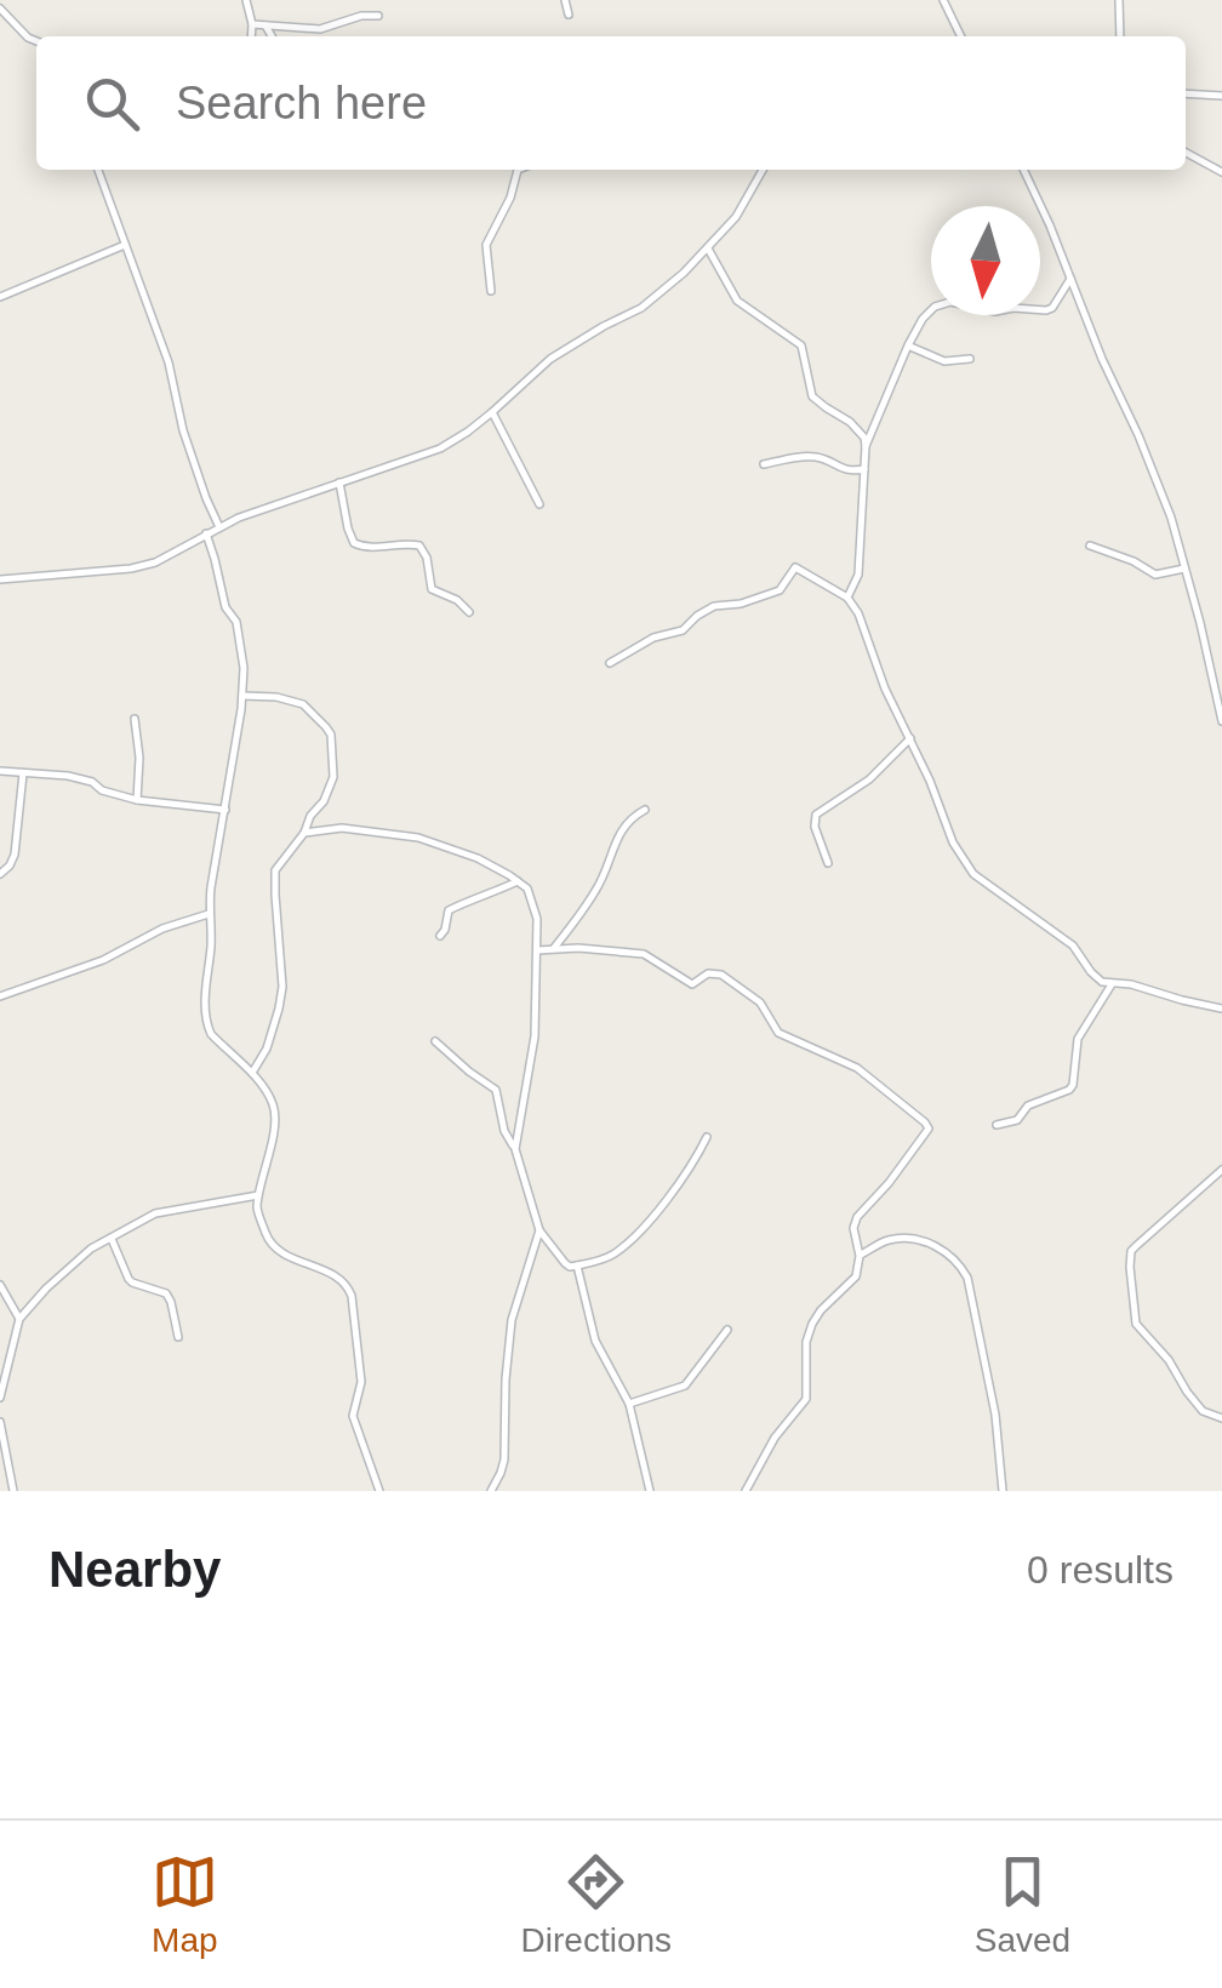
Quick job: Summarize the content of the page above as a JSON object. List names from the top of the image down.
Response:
{
  "north": "bottom",
  "page": {
    "search": "Search here",
    "heading": ["Nearby", "0 results"],
    "nav": ["Map", "Directions", "Saved"]
  }
}
